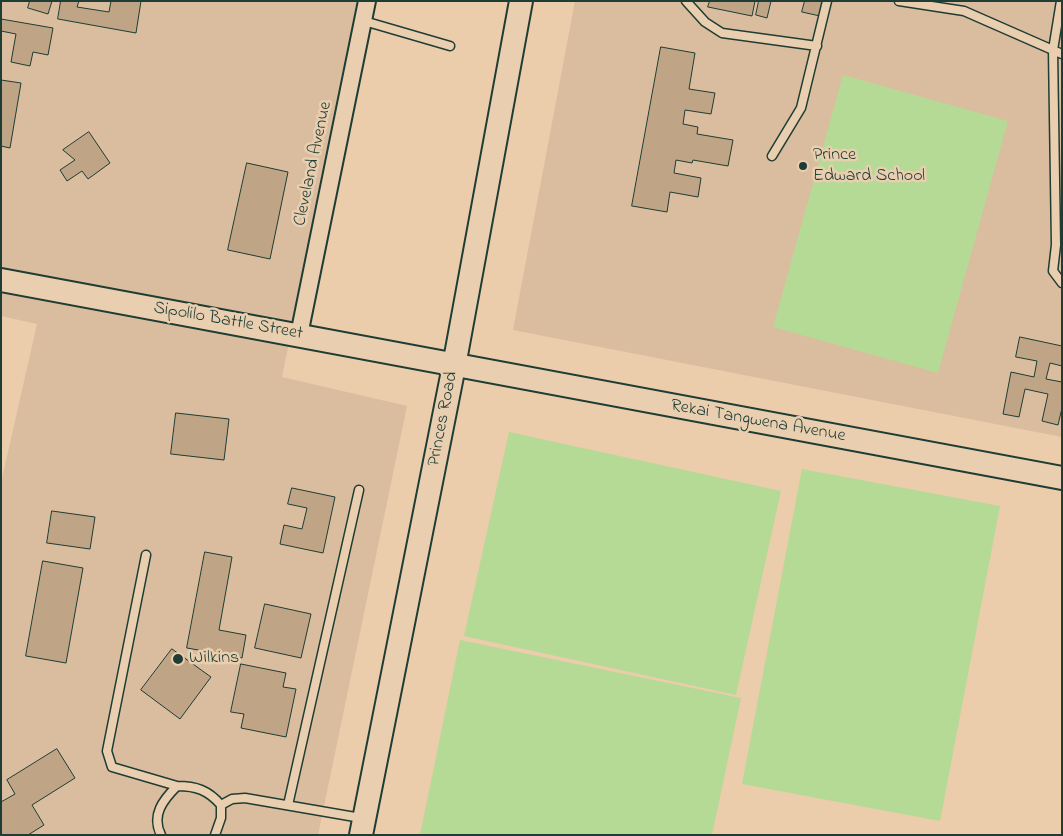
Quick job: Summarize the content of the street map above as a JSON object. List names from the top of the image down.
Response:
{
  "streets": {
    "main road": ["Sipolilo Battle Street", "Princes Road", "Rekai Tangwena Avenue"],
    "street": ["Cleveland Avenue"]
  },
  "crossings": [
    ["Cleveland Avenue", "Sipolilo Battle Street"],
    ["Sipolilo Battle Street", "Princes Road"],
    ["Sipolilo Battle Street", "Rekai Tangwena Avenue"],
    ["Princes Road", "Rekai Tangwena Avenue"]
  ],
  "places": ["Prince Edward School", "Wilkins"]
}
